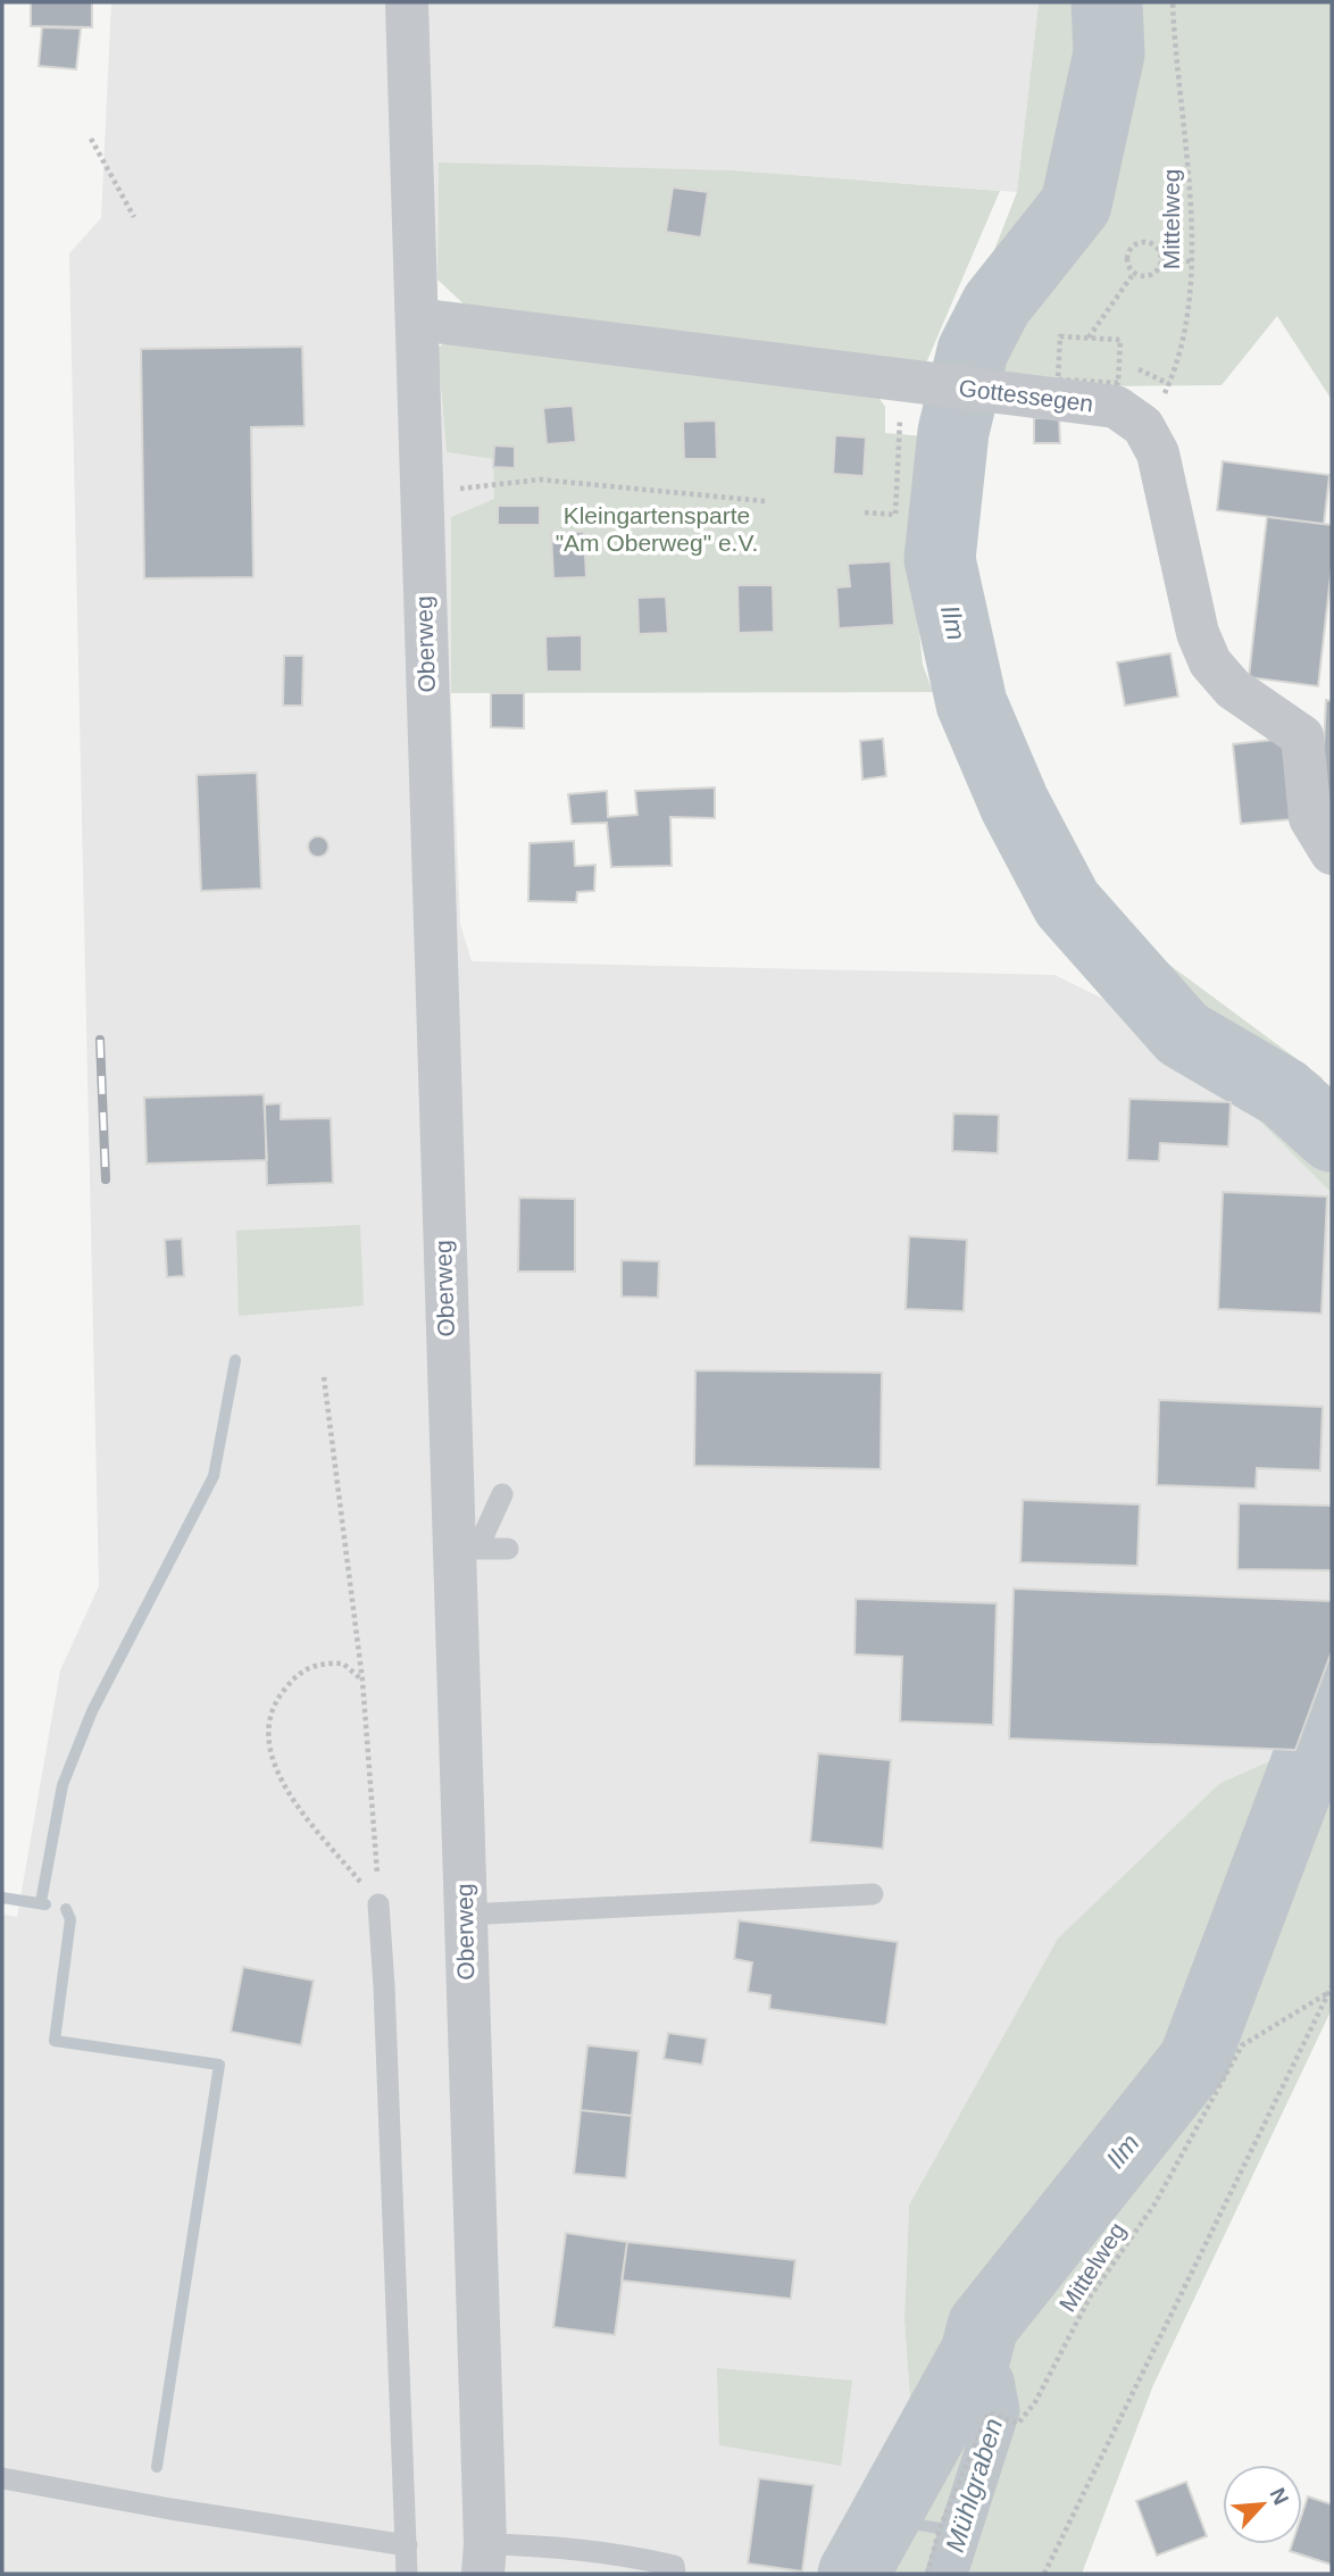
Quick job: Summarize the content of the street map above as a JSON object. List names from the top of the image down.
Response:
{
  "streets": {
    "street": ["Gottessegen", "Oberweg"],
    "path": ["Mittelweg"]
  },
  "crossings": [
    ["Mittelweg", "Gottessegen"],
    ["Gottessegen", "Oberweg"]
  ],
  "water": ["Ilm", "Mühlgraben"],
  "parks": ["Kleingartensparte \"Am Oberweg\" e.V."],
  "north": "top right"
}
